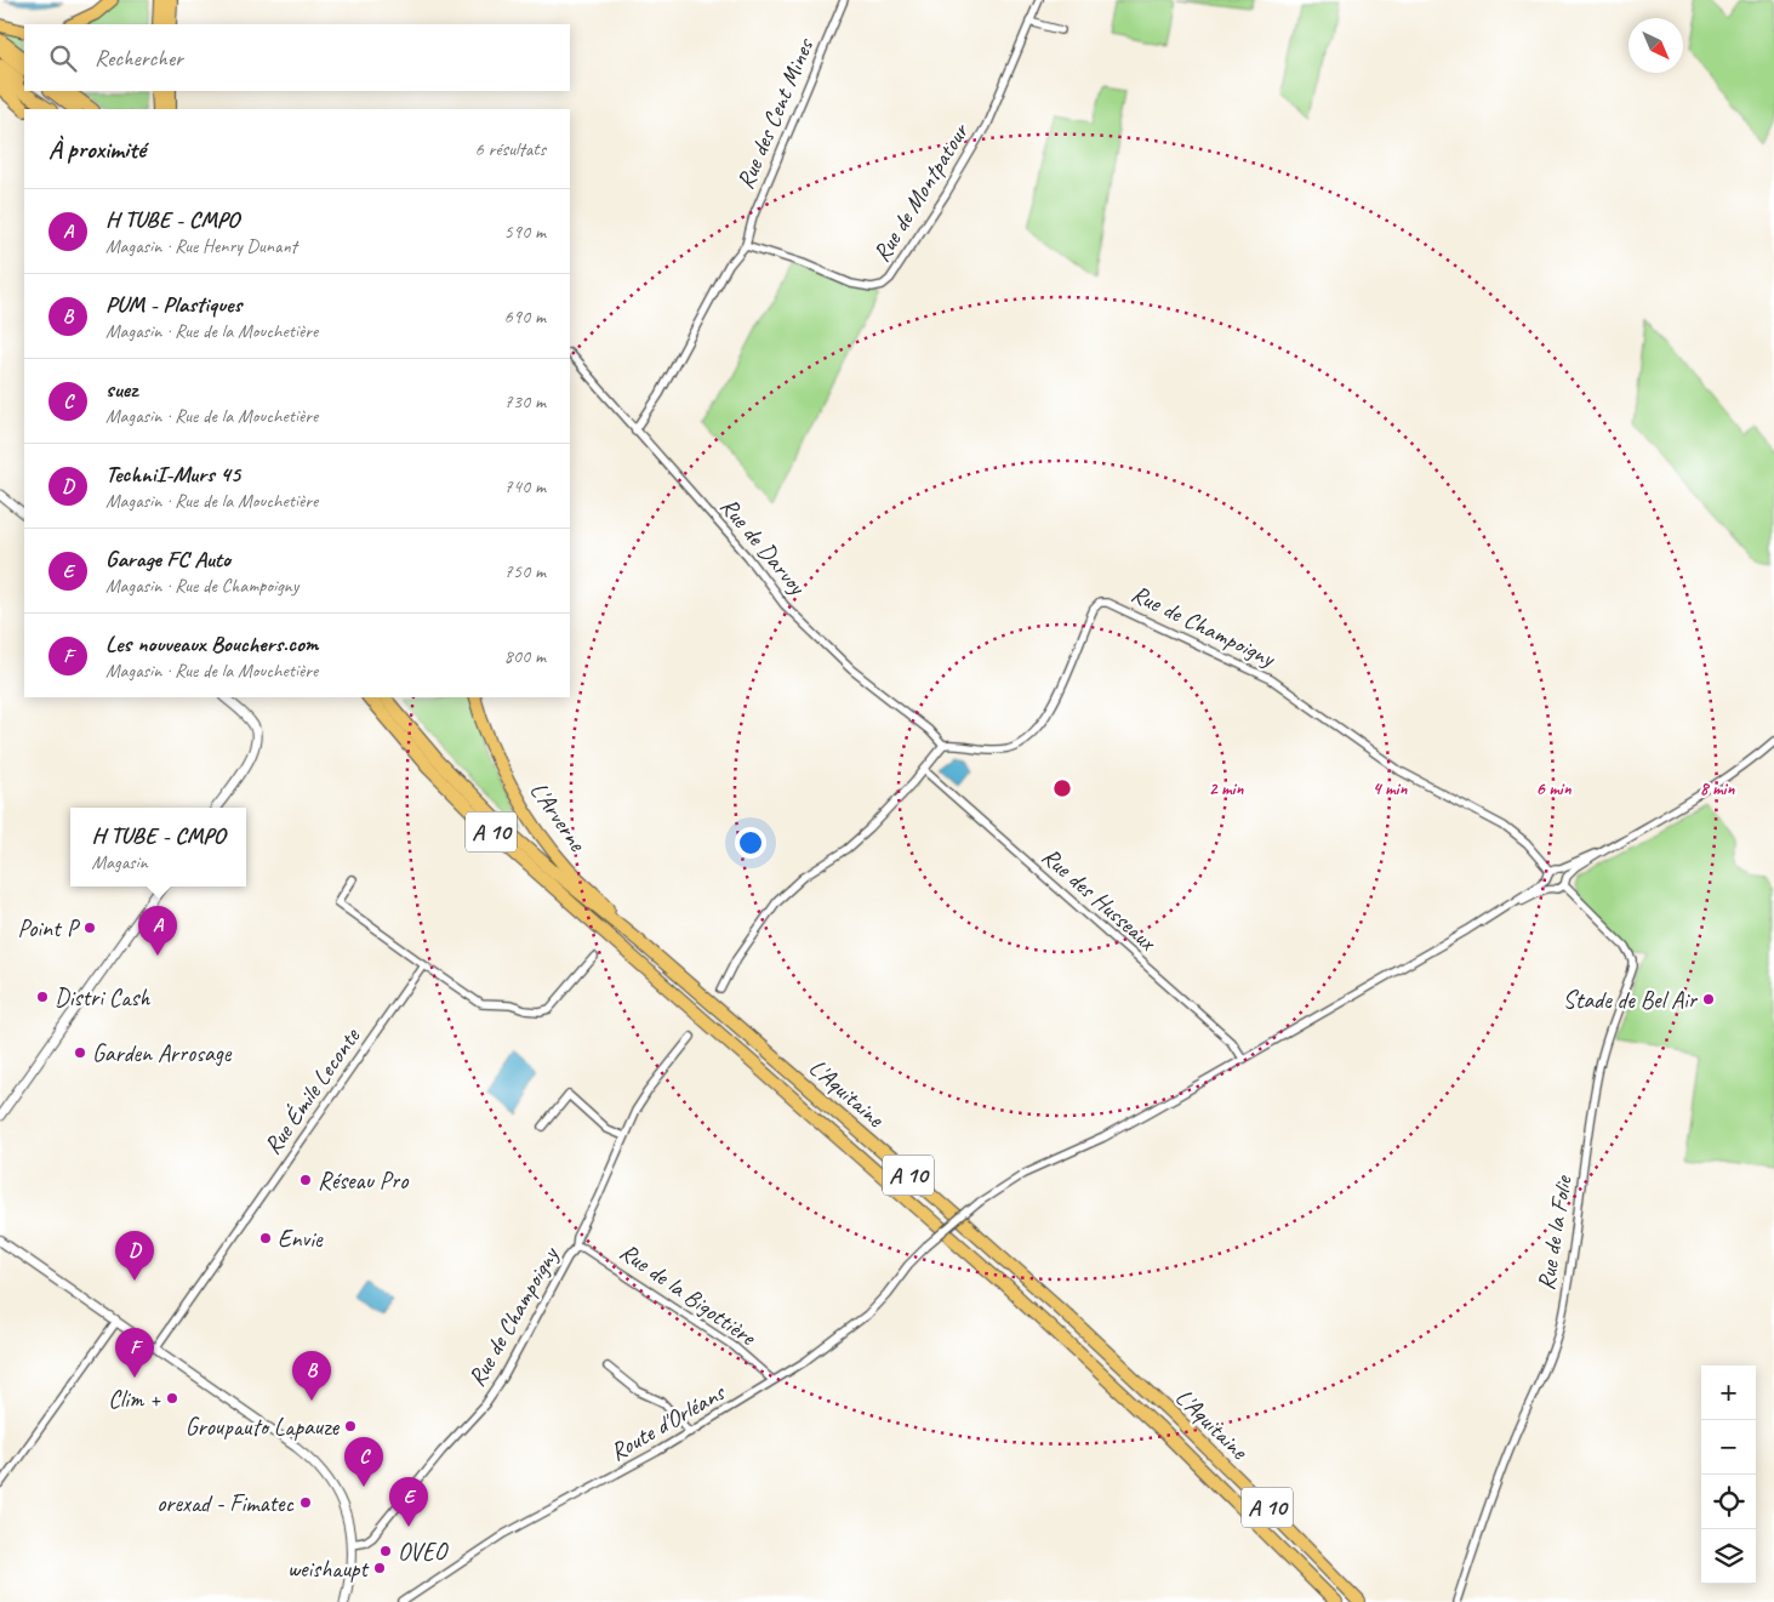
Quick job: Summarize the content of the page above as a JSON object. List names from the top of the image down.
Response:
{
  "streets": {
    "highway": ["L'Arverne", "A 10", "L'Aquitaine"],
    "street": [
      "Rue des Cent Mines",
      "Rue de Montpatour",
      "Rue de Darvoy",
      "Rue de Champoigny",
      "Rue des Husseaux",
      "Rue Émile Leconte",
      "Rue de la Folie",
      "Rue de la Bigottière",
      "Route d'Orléans"
    ]
  },
  "crossings": [
    ["Rue des Cent Mines", "Rue de Montpatour"],
    ["Rue de Darvoy", "Rue de Champoigny"],
    ["Rue de Champoigny", "Rue de la Folie"],
    ["Rue de Champoigny", "Rue de la Bigottière"],
    ["L'Arverne", "L'Aquitaine"],
    ["Rue des Husseaux", "Route d'Orléans"],
    ["Rue de la Bigottière", "Route d'Orléans"]
  ],
  "places": [
    "Point P",
    "Distri Cash",
    "Stade de Bel Air",
    "Garden Arrosage",
    "Réseau Pro",
    "Envie",
    "Clim +",
    "Groupauto Lapauze",
    "orexad - Fimatec",
    "OVEO",
    "weishaupt"
  ],
  "north": "bottom right",
  "page": {
    "search": "Rechercher",
    "heading": ["À proximité", "6 résultats"],
    "list": [
      {
        "mark": "A",
        "name": "H TUBE - CMPO",
        "note": "Magasin · Rue Henry Dunant",
        "value": "590 m"
      },
      {
        "mark": "B",
        "name": "PUM - Plastiques",
        "note": "Magasin · Rue de la Mouchetière",
        "value": "690 m"
      },
      {
        "mark": "C",
        "name": "suez",
        "note": "Magasin · Rue de la Mouchetière",
        "value": "730 m"
      },
      {
        "mark": "D",
        "name": "TechniI-Murs 45",
        "note": "Magasin · Rue de la Mouchetière",
        "value": "740 m"
      },
      {
        "mark": "E",
        "name": "Garage FC Auto",
        "note": "Magasin · Rue de Champoigny",
        "value": "750 m"
      },
      {
        "mark": "F",
        "name": "Les nouveaux Bouchers.com",
        "note": "Magasin · Rue de la Mouchetière",
        "value": "800 m"
      }
    ],
    "popup": ["H TUBE - CMPO", "Magasin"],
    "pins": [
      "A",
      "D",
      "F",
      "B",
      "C",
      "E"
    ],
    "map_buttons": ["+", "−"]
  },
  "rings": [
    "2 min",
    "4 min",
    "6 min",
    "8 min"
  ]
}
